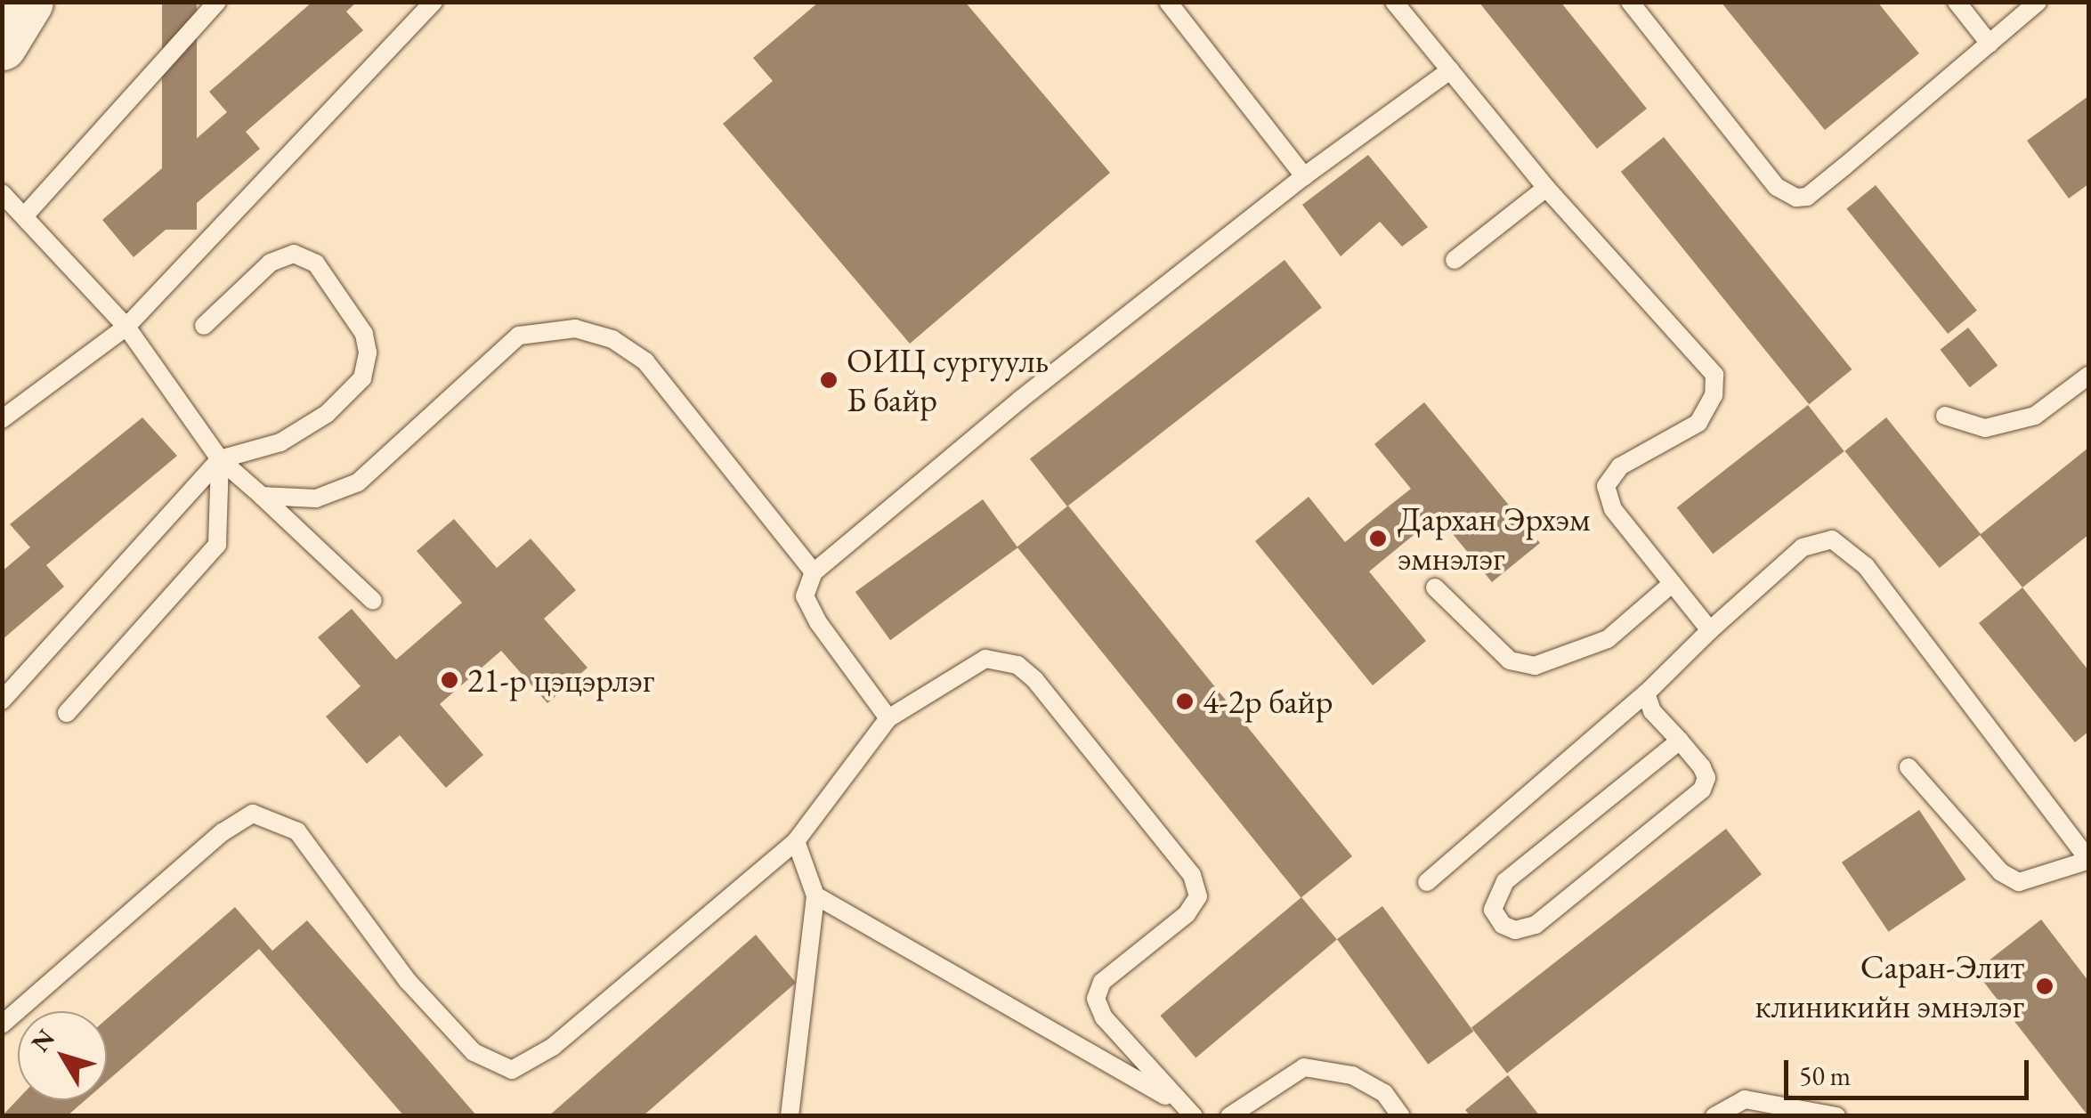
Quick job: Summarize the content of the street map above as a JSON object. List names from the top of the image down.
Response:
{
  "places": [
    "ОИЦ сургууль Б байр",
    "Дархан Эрхэм эмнэлэг",
    "21-р цэцэрлэг",
    "4-2р байр",
    "Саран-Элит клиникийн эмнэлэг"
  ],
  "scale_bar": "50 m",
  "north": "top left"
}
